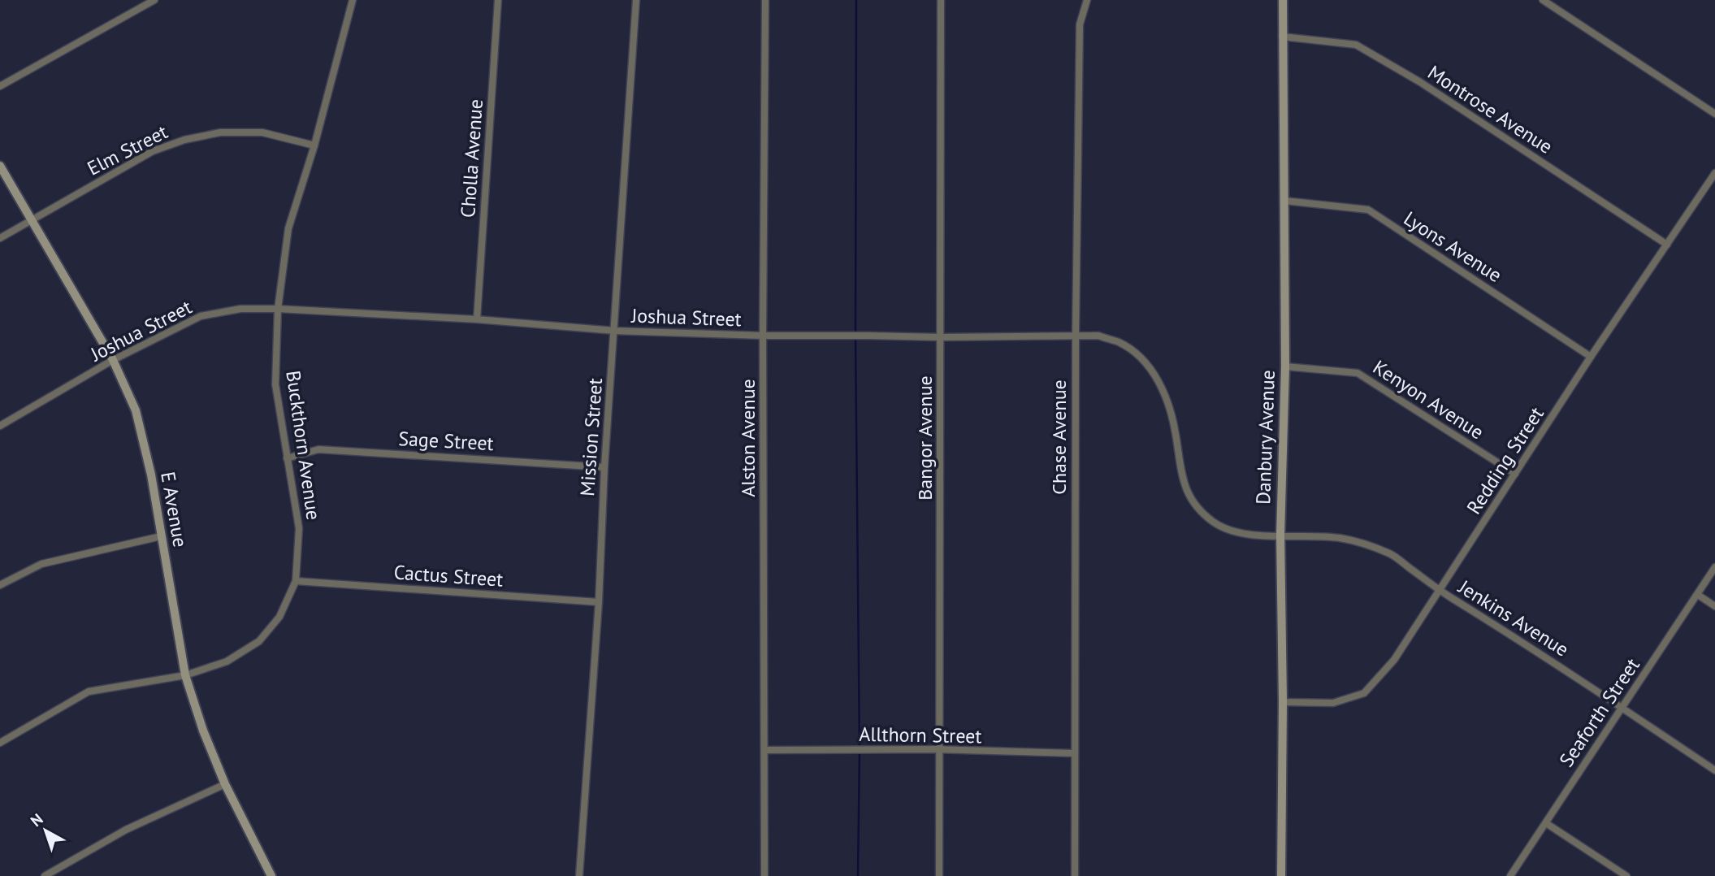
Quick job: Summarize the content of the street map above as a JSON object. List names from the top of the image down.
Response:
{
  "streets": {
    "street": [
      "Montrose Avenue",
      "Elm Street",
      "Cholla Avenue",
      "Lyons Avenue",
      "Joshua Street",
      "Kenyon Avenue",
      "Mission Street",
      "Chase Avenue",
      "Danbury Avenue",
      "Alston Avenue",
      "Bangor Avenue",
      "Sage Street",
      "Buckthorn Avenue",
      "Redding Street",
      "E Avenue",
      "Cactus Street",
      "Jenkins Avenue",
      "Seaforth Street",
      "Allthorn Street"
    ]
  },
  "crossings": [
    ["Montrose Avenue", "Danbury Avenue"],
    ["Montrose Avenue", "Redding Street"],
    ["Elm Street", "Buckthorn Avenue"],
    ["Elm Street", "E Avenue"],
    ["Cholla Avenue", "Joshua Street"],
    ["Lyons Avenue", "Danbury Avenue"],
    ["Lyons Avenue", "Redding Street"],
    ["Joshua Street", "Mission Street"],
    ["Joshua Street", "Chase Avenue"],
    ["Joshua Street", "Danbury Avenue"],
    ["Joshua Street", "Alston Avenue"],
    ["Joshua Street", "Bangor Avenue"],
    ["Joshua Street", "Buckthorn Avenue"],
    ["Joshua Street", "E Avenue"],
    ["Joshua Street", "Jenkins Avenue"],
    ["Kenyon Avenue", "Danbury Avenue"],
    ["Kenyon Avenue", "Redding Street"],
    ["Mission Street", "Sage Street"],
    ["Mission Street", "Cactus Street"],
    ["Chase Avenue", "Allthorn Street"],
    ["Danbury Avenue", "Redding Street"],
    ["Danbury Avenue", "Jenkins Avenue"],
    ["Alston Avenue", "Allthorn Street"],
    ["Bangor Avenue", "Allthorn Street"],
    ["Sage Street", "Buckthorn Avenue"],
    ["Buckthorn Avenue", "E Avenue"],
    ["Buckthorn Avenue", "Cactus Street"],
    ["Redding Street", "Jenkins Avenue"],
    ["Jenkins Avenue", "Seaforth Street"]
  ],
  "north": "top left"
}
